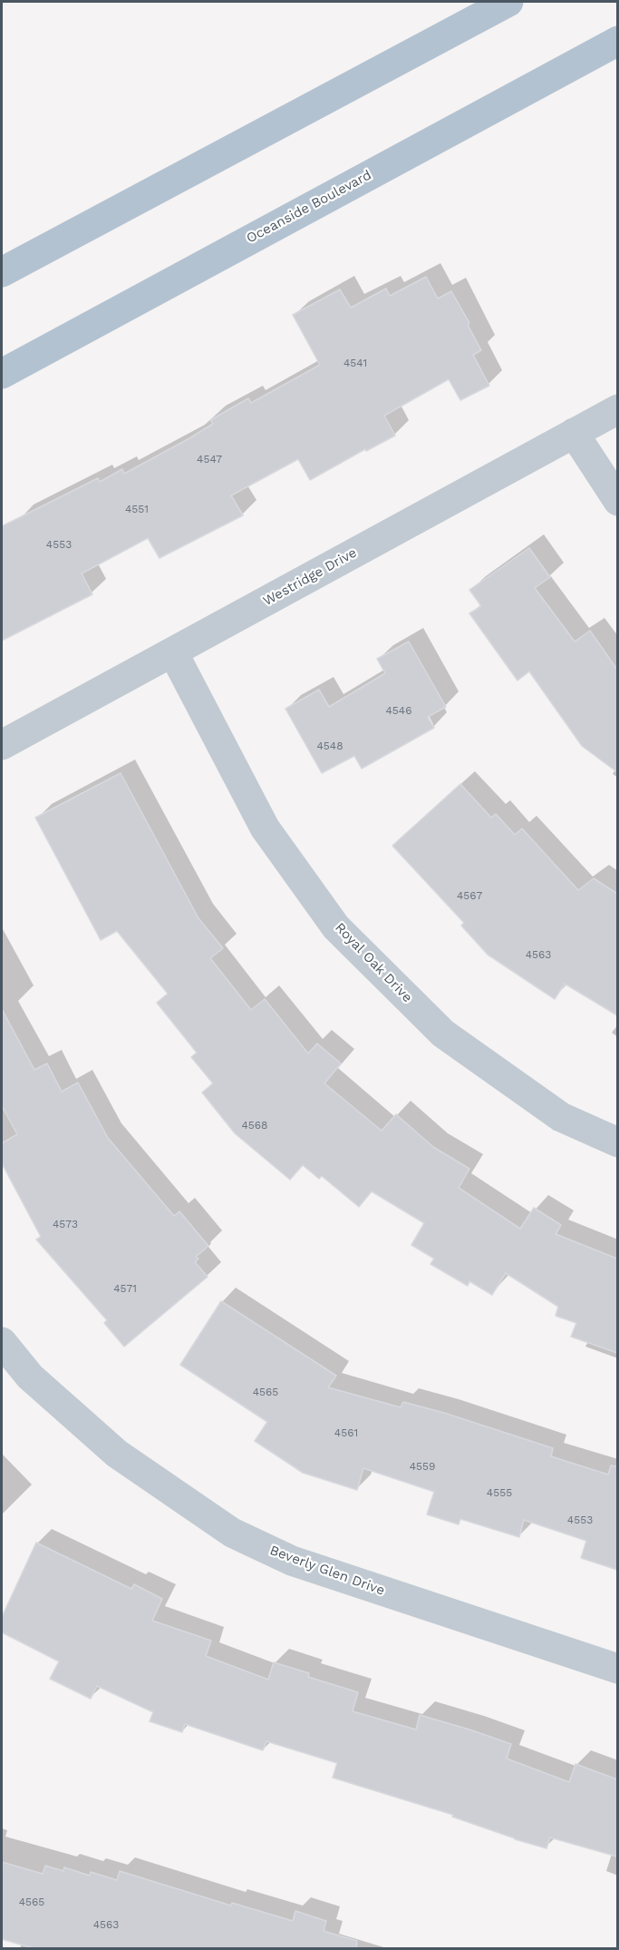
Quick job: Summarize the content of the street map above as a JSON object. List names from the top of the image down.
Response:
{
  "streets": {
    "main road": ["Oceanside Boulevard"],
    "street": ["Westridge Drive", "Royal Oak Drive", "Beverly Glen Drive"]
  },
  "crossings": [
    ["Westridge Drive", "Royal Oak Drive"]
  ],
  "house_numbers": [
    "4541",
    "4547",
    "4551",
    "4553",
    "4546",
    "4548",
    "4567",
    "4563",
    "4568",
    "4573",
    "4571",
    "4565",
    "4561",
    "4559",
    "4555",
    "4553",
    "4565",
    "4563"
  ]
}
